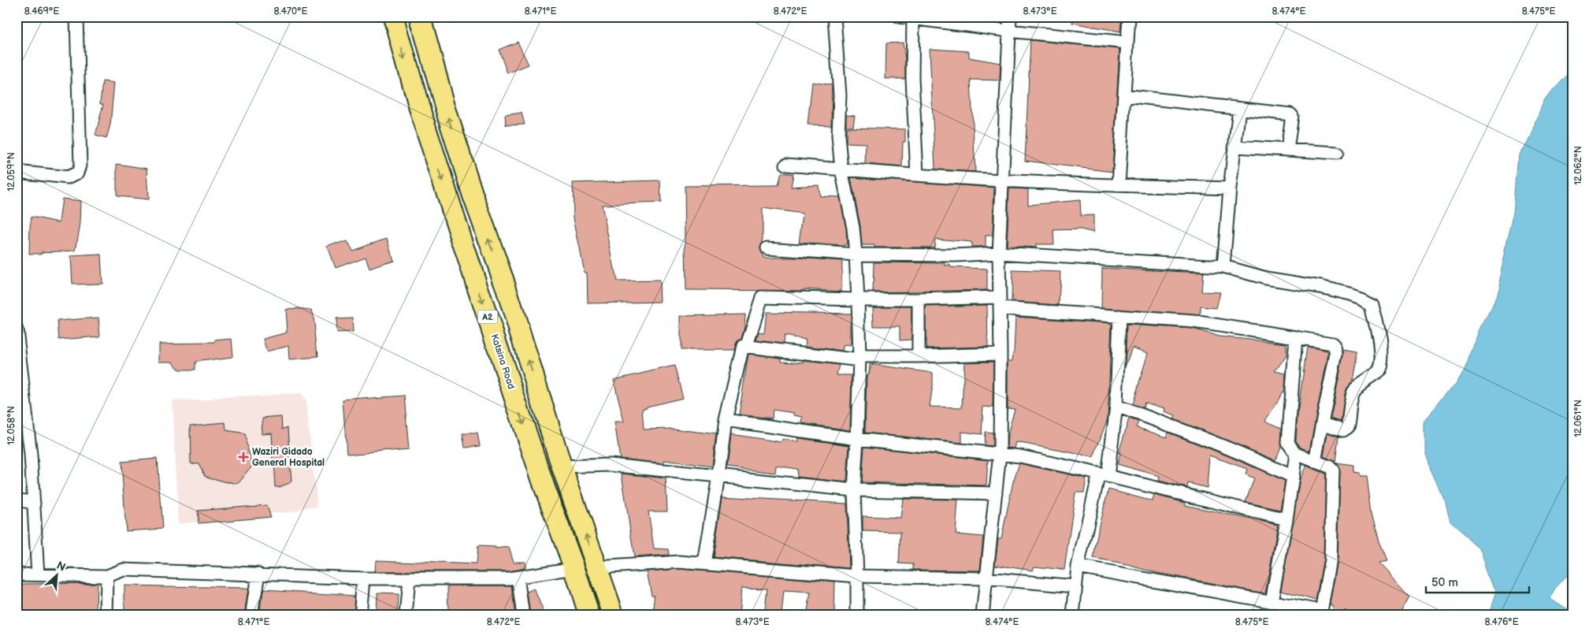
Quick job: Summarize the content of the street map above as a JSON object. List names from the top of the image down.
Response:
{
  "streets": {
    "highway": ["A2", "Katsina Road"]
  },
  "places": {
    "health": ["Waziri Gidado General Hospital"]
  },
  "scale_bar": "50 m",
  "north": "top right",
  "coordinates": [
    "8.469°E",
    "8.470°E",
    "8.471°E",
    "8.472°E",
    "8.473°E",
    "8.474°E",
    "8.475°E",
    "12.062°N",
    "12.059°N",
    "12.061°N",
    "12.058°N",
    "8.476°E"
  ]
}
